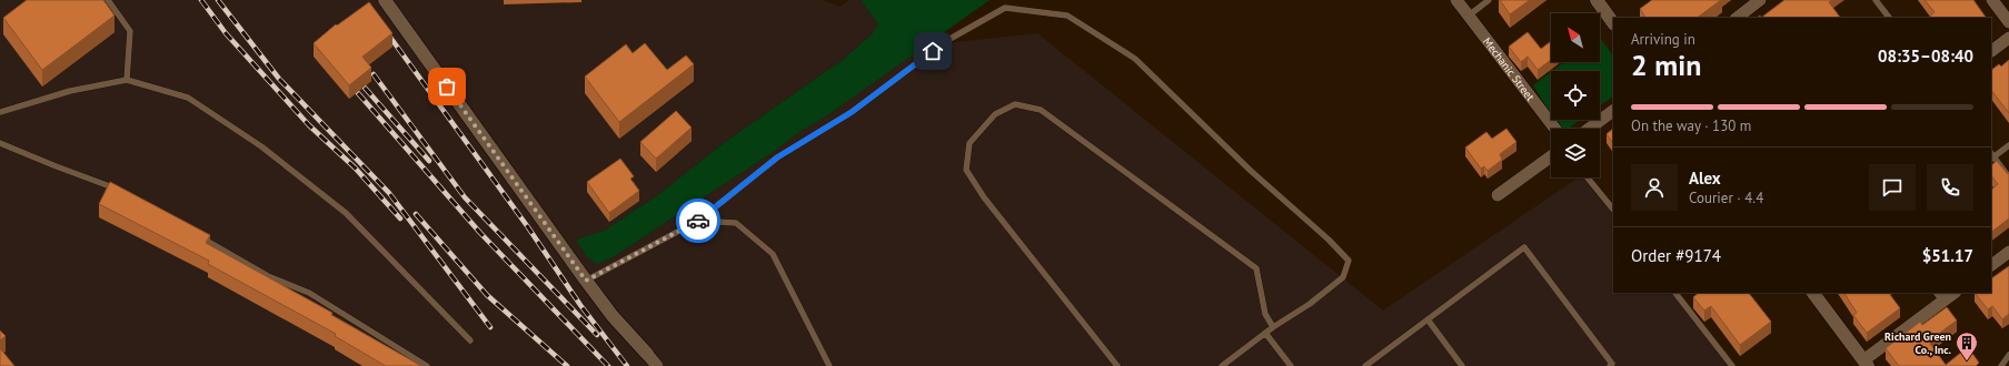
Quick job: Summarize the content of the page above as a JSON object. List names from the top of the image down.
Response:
{
  "streets": {
    "street": ["Mechanic Street"]
  },
  "places": {
    "building": ["Richard Green Co., Inc."]
  },
  "north": "top left",
  "page": {
    "heading": ["2 min", "Arriving in", "08:35–08:40"],
    "panel": [
      "Alex",
      "Courier · 4.4",
      "Order #9174",
      "$51.17"
    ],
    "bar": "On the way · 130 m"
  }
}
